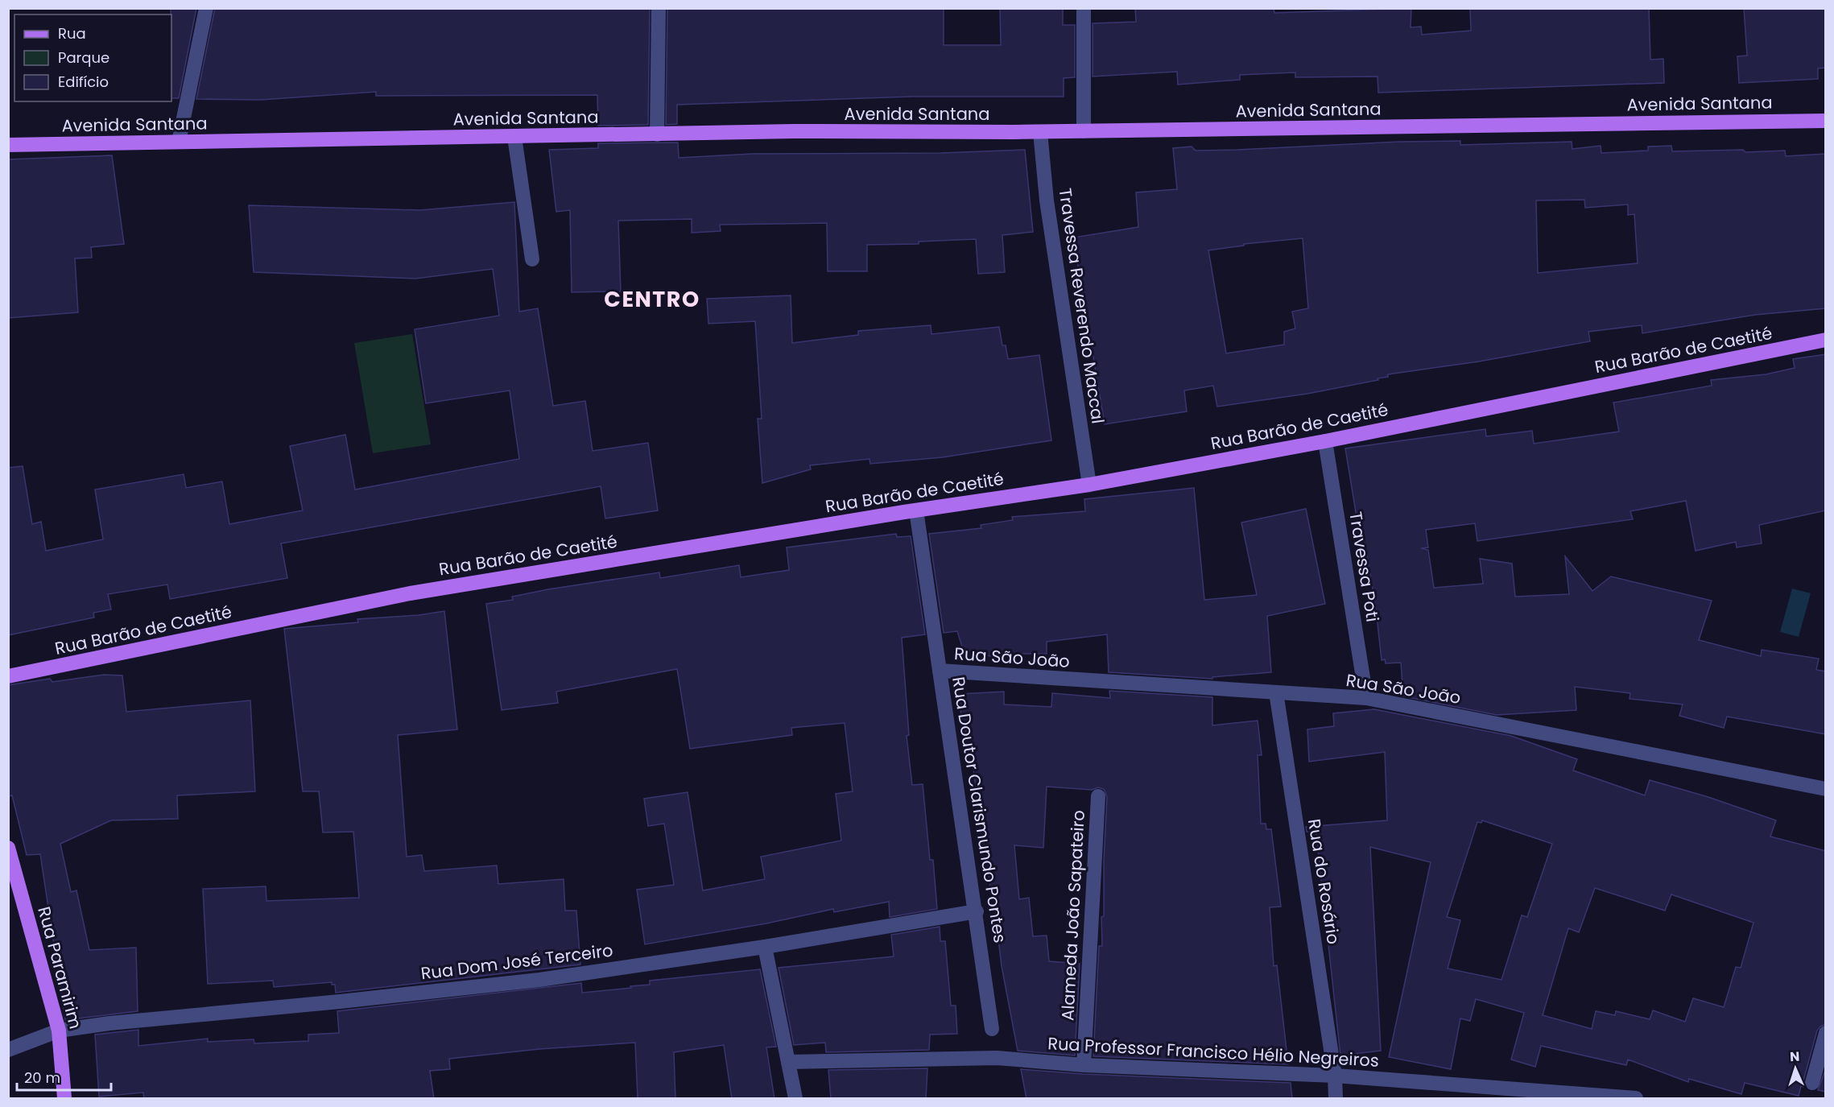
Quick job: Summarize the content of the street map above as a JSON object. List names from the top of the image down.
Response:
{
  "streets": {
    "main road": ["Avenida Santana", "Rua Barão de Caetité", "Rua Paramirim"],
    "street": [
      "Travessa Reverendo Maccal",
      "Travessa Poti",
      "Rua São João",
      "Rua Doutor Clarismundo Pontes",
      "Rua do Rosário",
      "Alameda João Sapateiro",
      "Rua Dom José Terceiro",
      "Rua Professor Francisco Hélio Negreiros"
    ]
  },
  "crossings": [
    ["Avenida Santana", "Travessa Reverendo Maccal"],
    ["Travessa Reverendo Maccal", "Rua Barão de Caetité"],
    ["Rua Barão de Caetité", "Travessa Poti"],
    ["Rua Barão de Caetité", "Rua Doutor Clarismundo Pontes"],
    ["Travessa Poti", "Rua São João"],
    ["Rua São João", "Rua Doutor Clarismundo Pontes"],
    ["Rua São João", "Rua do Rosário"],
    ["Rua Doutor Clarismundo Pontes", "Rua Dom José Terceiro"],
    ["Rua do Rosário", "Rua Professor Francisco Hélio Negreiros"],
    ["Alameda João Sapateiro", "Rua Professor Francisco Hélio Negreiros"],
    ["Rua Dom José Terceiro", "Rua Paramirim"]
  ],
  "districts": ["CENTRO"],
  "legend": ["Rua", "Parque", "Edifício"],
  "scale_bar": "20 m",
  "north": "top"
}
